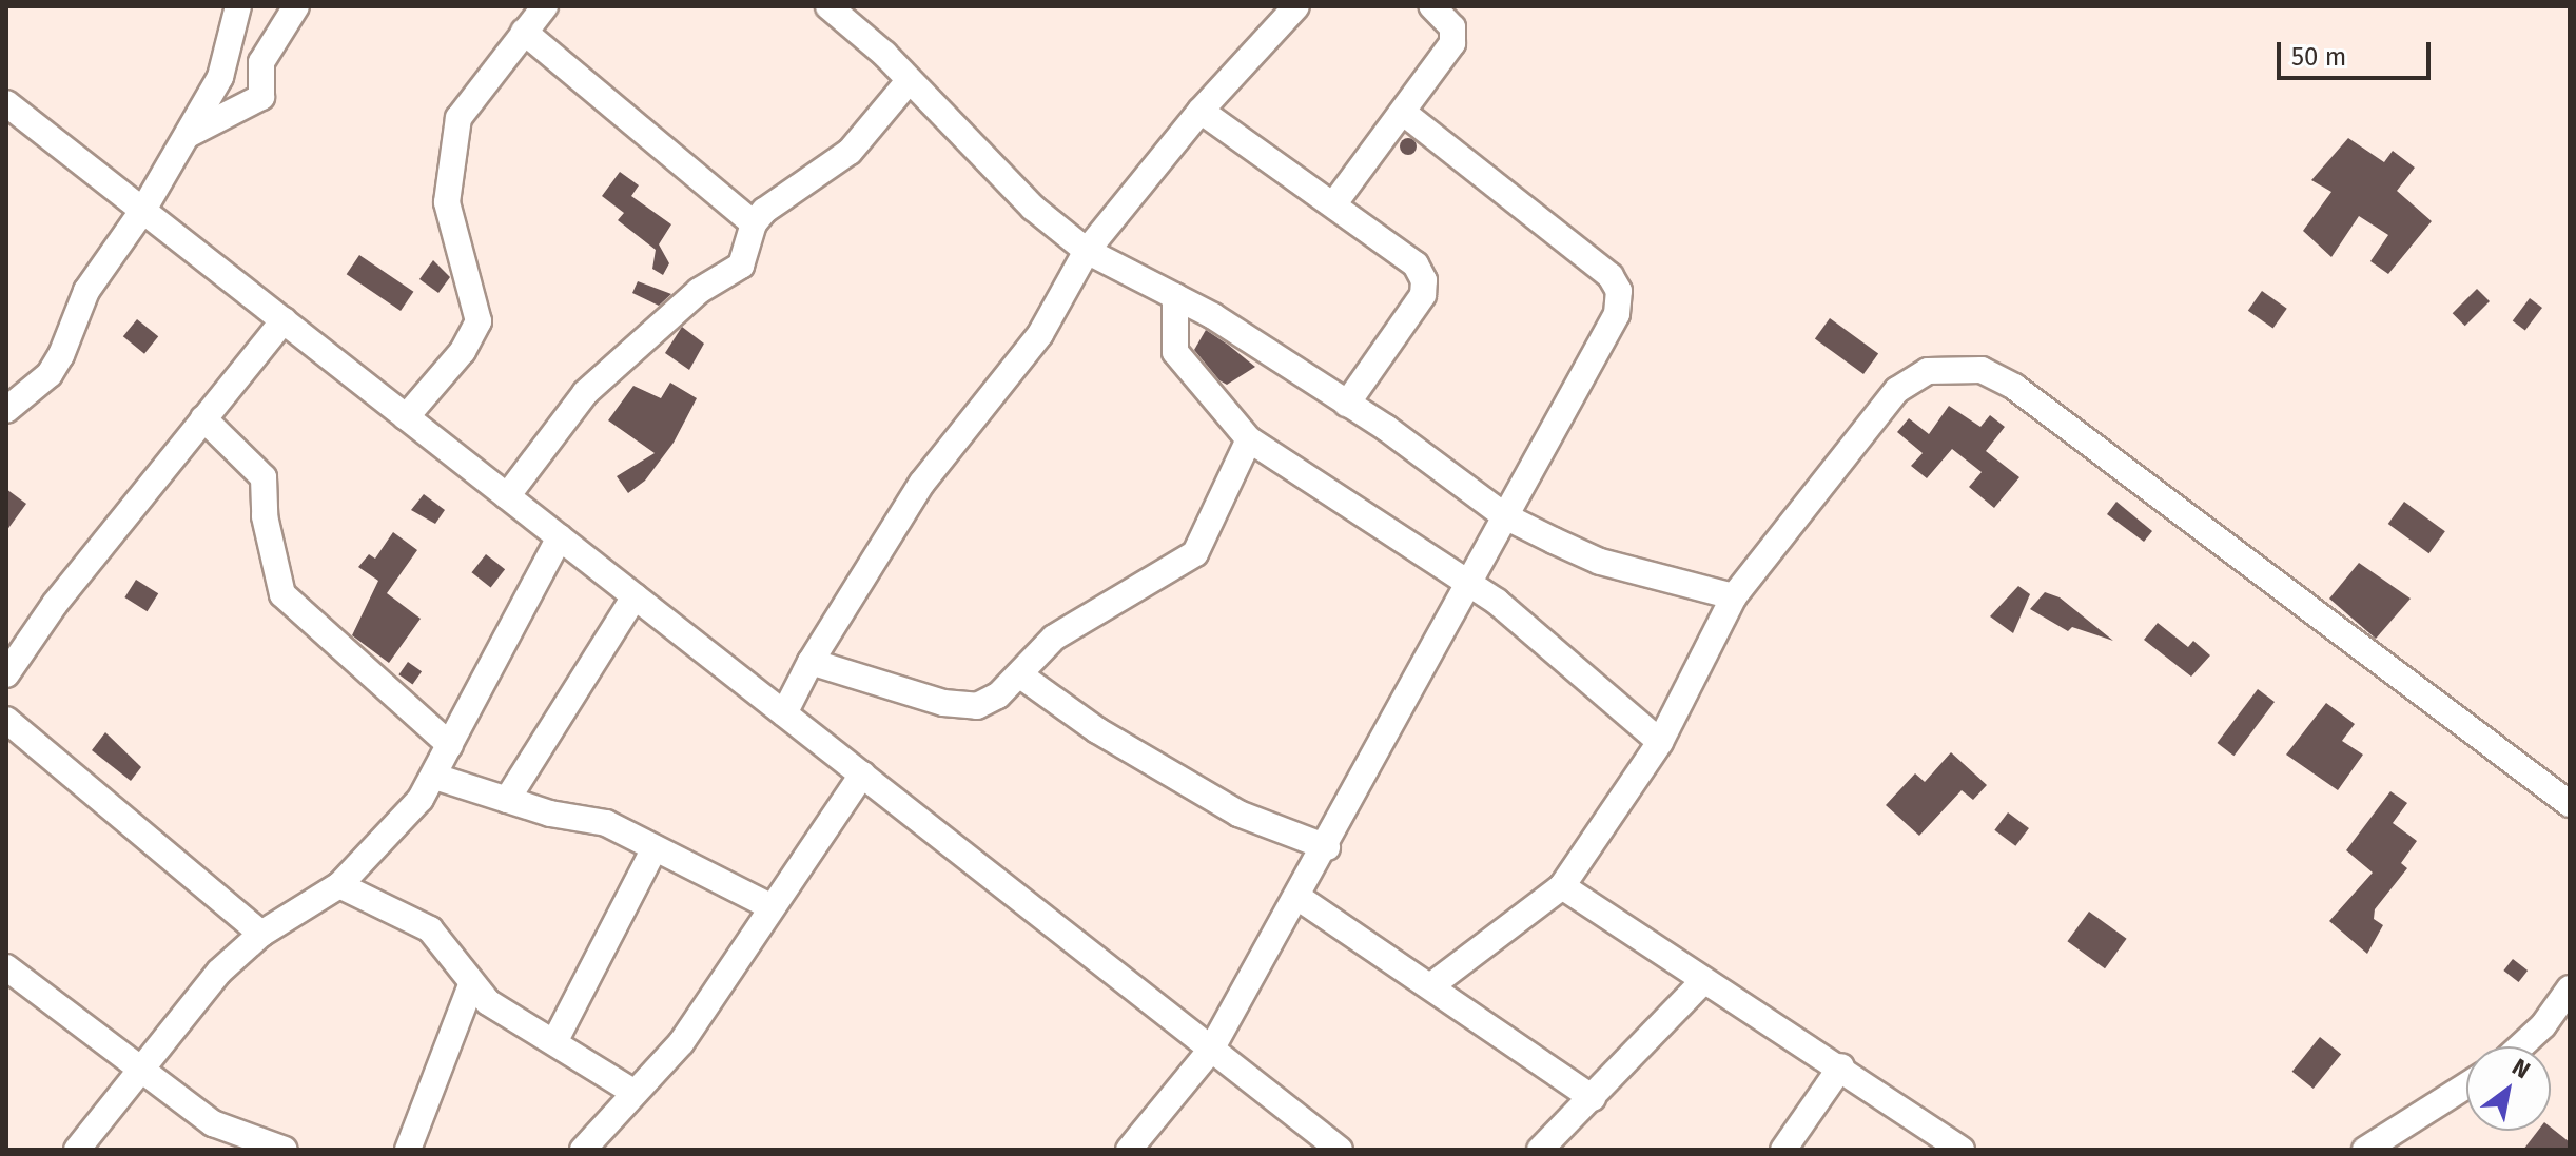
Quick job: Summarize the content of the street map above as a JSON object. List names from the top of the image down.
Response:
{
  "scale_bar": "50 m",
  "north": "top right"
}
